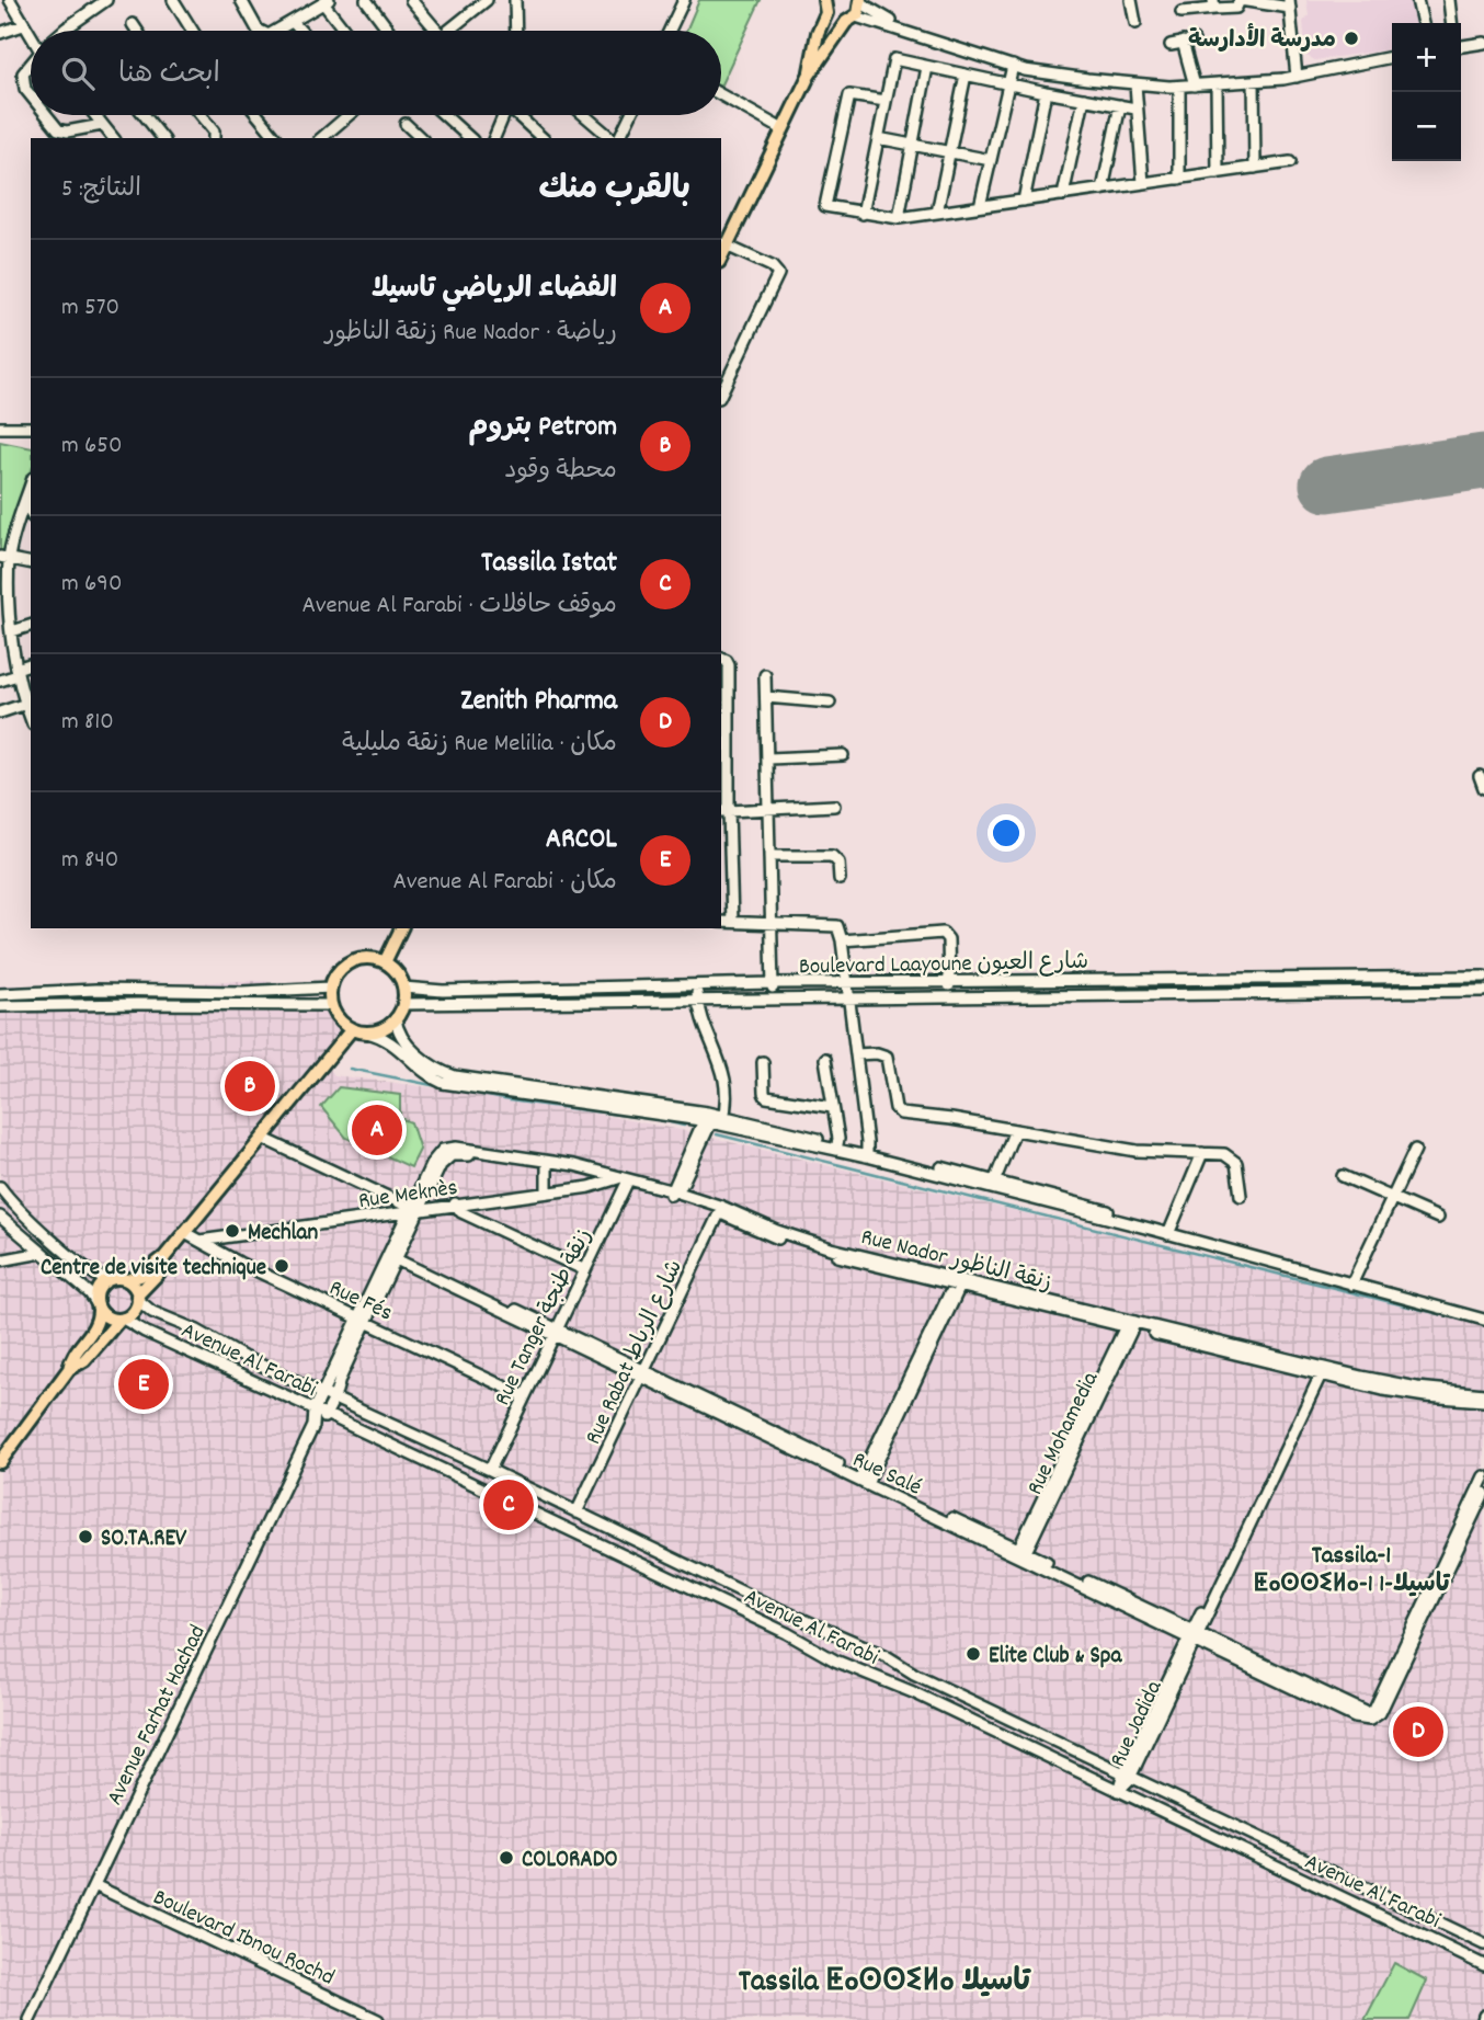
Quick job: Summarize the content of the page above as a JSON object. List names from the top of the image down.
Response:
{
  "streets": {
    "street": [
      "Boulevard Laayoune شارع العيون",
      "Rue Meknès",
      "Rue Nador زنقة الناظور",
      "Rue Fés",
      "Rue Tanger زنقة طنجة",
      "Rue Rabat شارع الرباط",
      "Avenue Al Farabi",
      "Rue Mohamedia",
      "Rue Salé",
      "Avenue Farhat Hachad",
      "Rue Jadida",
      "Boulevard Ibnou Rochd"
    ]
  },
  "crossings": [
    ["Rue Meknès", "Rue Nador زنقة الناظور"],
    ["Rue Meknès", "Rue Fés"],
    ["Rue Meknès", "Rue Tanger زنقة طنجة"],
    ["Rue Meknès", "Avenue Farhat Hachad"],
    ["Rue Nador زنقة الناظور", "Rue Tanger زنقة طنجة"],
    ["Rue Nador زنقة الناظور", "Rue Rabat شارع الرباط"],
    ["Rue Nador زنقة الناظور", "Rue Mohamedia"],
    ["Rue Nador زنقة الناظور", "Avenue Farhat Hachad"],
    ["Rue Nador زنقة الناظور", "Rue Jadida"],
    ["Rue Fés", "Rue Tanger زنقة طنجة"],
    ["Rue Fés", "Avenue Farhat Hachad"],
    ["Rue Tanger زنقة طنجة", "Avenue Al Farabi"],
    ["Rue Tanger زنقة طنجة", "Rue Salé"],
    ["Rue Rabat شارع الرباط", "Avenue Al Farabi"],
    ["Rue Rabat شارع الرباط", "Rue Salé"],
    ["Avenue Al Farabi", "Avenue Farhat Hachad"],
    ["Avenue Al Farabi", "Rue Jadida"],
    ["Rue Mohamedia", "Rue Salé"],
    ["Rue Salé", "Avenue Farhat Hachad"],
    ["Rue Salé", "Rue Jadida"],
    ["Avenue Farhat Hachad", "Boulevard Ibnou Rochd"]
  ],
  "districts": ["Tassila-1 ⵟⴰⵙⵙⵉⵍⴰ-1 1-تاسيلا", "Tassila ⵟⴰⵙⵙⵉⵍⴰ تاسيلا"],
  "places": [
    "مدرسة الأدارسة",
    "Mechlan",
    "Centre de visite technique",
    "SO.TA.REV",
    "Elite Club & Spa",
    "COLORADO"
  ],
  "page": {
    "map_buttons": ["+", "−"],
    "search": "ابحث هنا",
    "heading": ["بالقرب منك", "النتائج: 5"],
    "list": [
      {
        "mark": "A",
        "name": "الفضاء الرياضي تاسيلا",
        "note": "رياضة · Rue Nador زنقة الناظور",
        "value": "570 m"
      },
      {
        "mark": "B",
        "name": "Petrom بتروم",
        "note": "محطة وقود",
        "value": "650 m"
      },
      {
        "mark": "C",
        "name": "Tassila Istat",
        "note": "موقف حافلات · Avenue Al Farabi",
        "value": "690 m"
      },
      {
        "mark": "D",
        "name": "Zenith Pharma",
        "note": "مكان · Rue Melilia زنقة مليلية",
        "value": "810 m"
      },
      {
        "mark": "E",
        "name": "ARCOL",
        "note": "مكان · Avenue Al Farabi",
        "value": "840 m"
      }
    ],
    "pins": [
      "B",
      "A",
      "E",
      "C",
      "D"
    ]
  }
}
